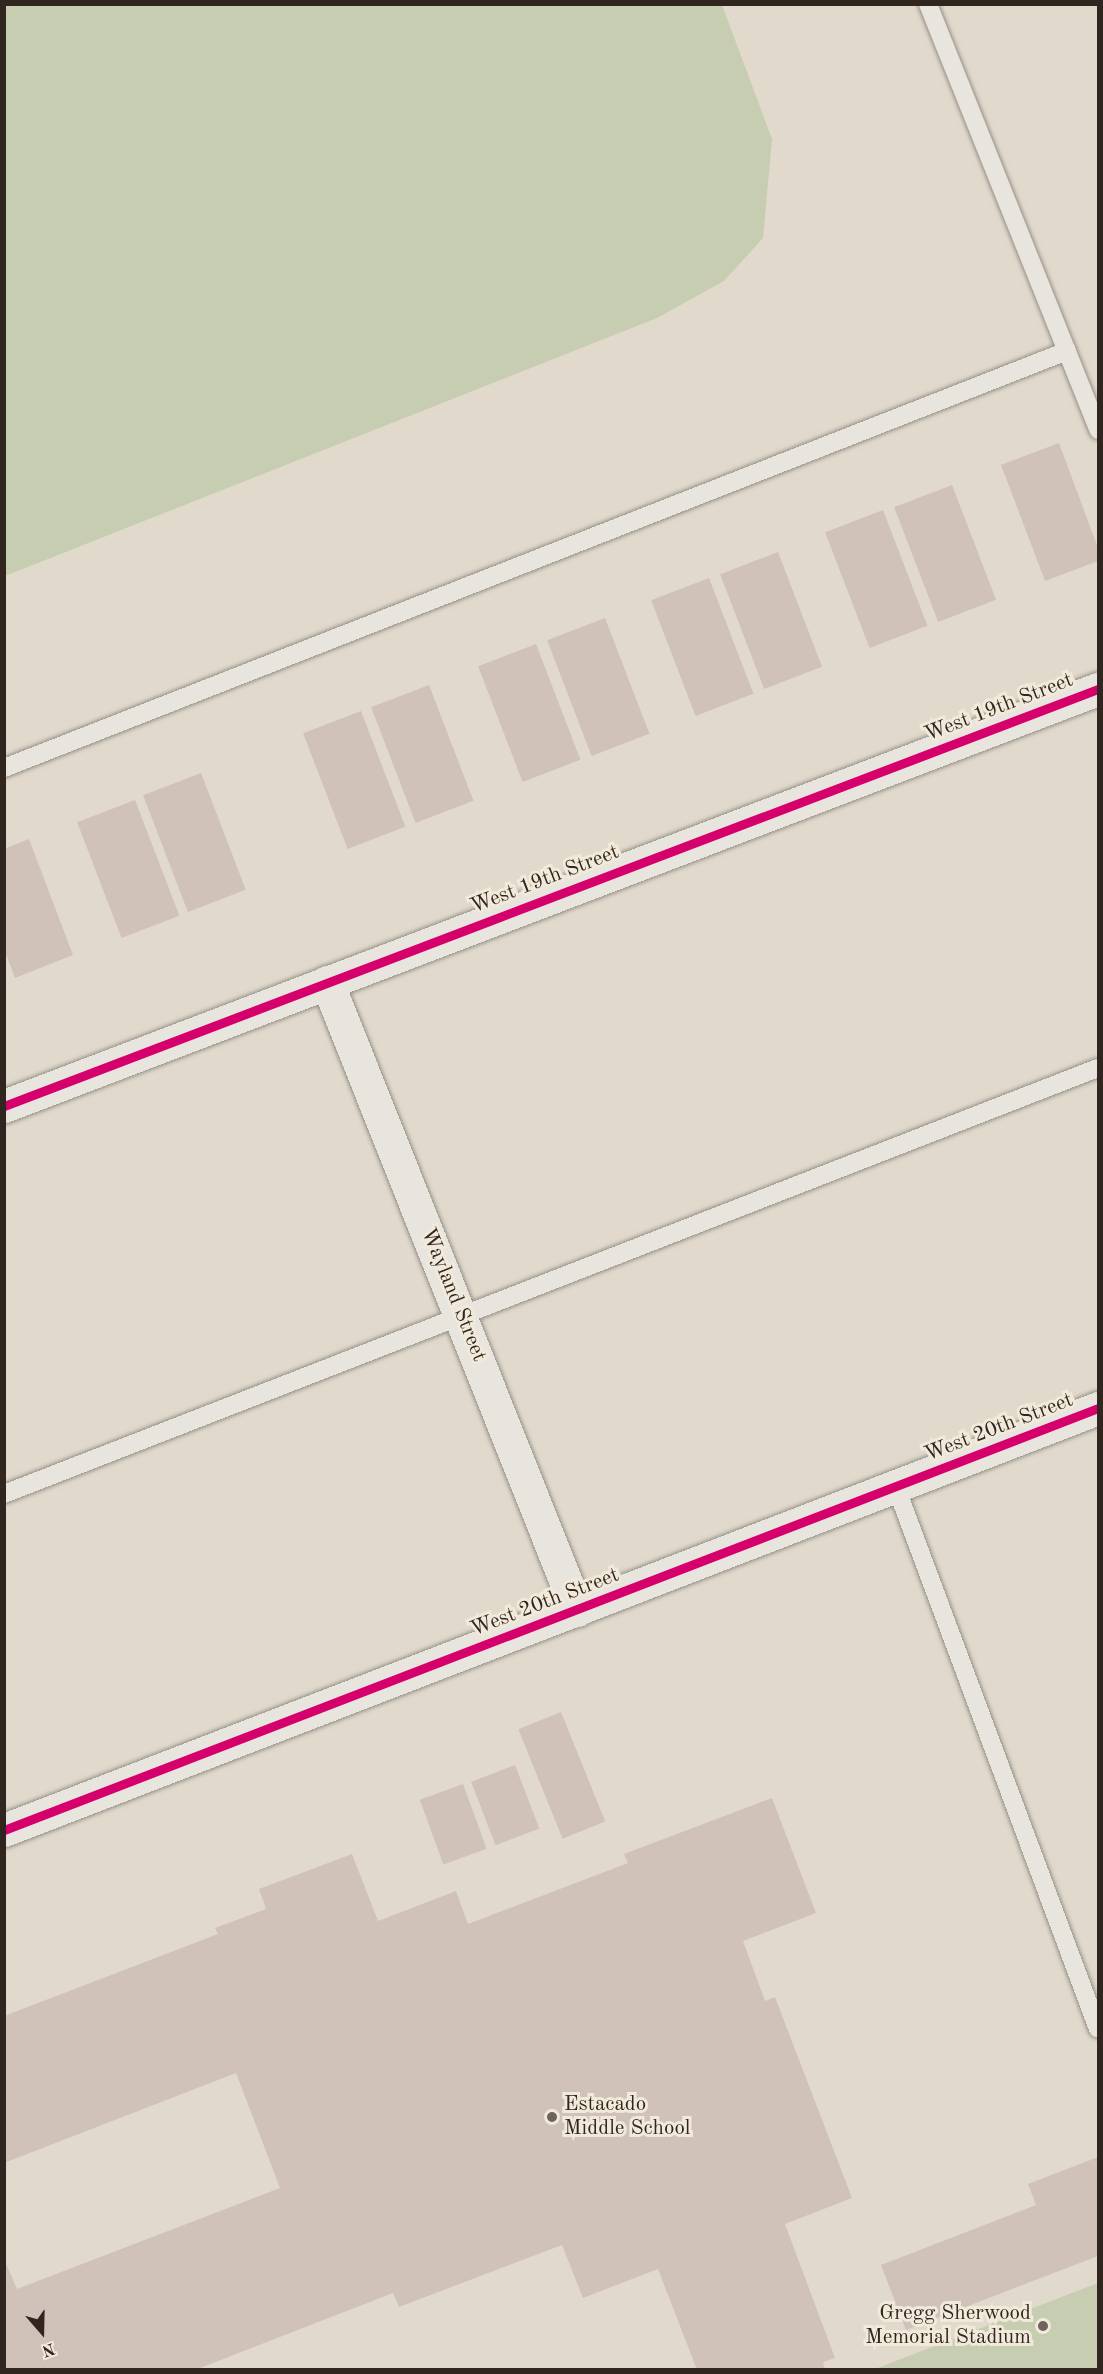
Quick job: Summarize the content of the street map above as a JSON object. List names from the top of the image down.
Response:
{
  "streets": {
    "street": ["West 19th Street", "Wayland Street", "West 20th Street"]
  },
  "crossings": [
    ["West 19th Street", "Wayland Street"],
    ["Wayland Street", "West 20th Street"]
  ],
  "places": ["Estacado Middle School", "Gregg Sherwood Memorial Stadium"],
  "north": "bottom"
}
